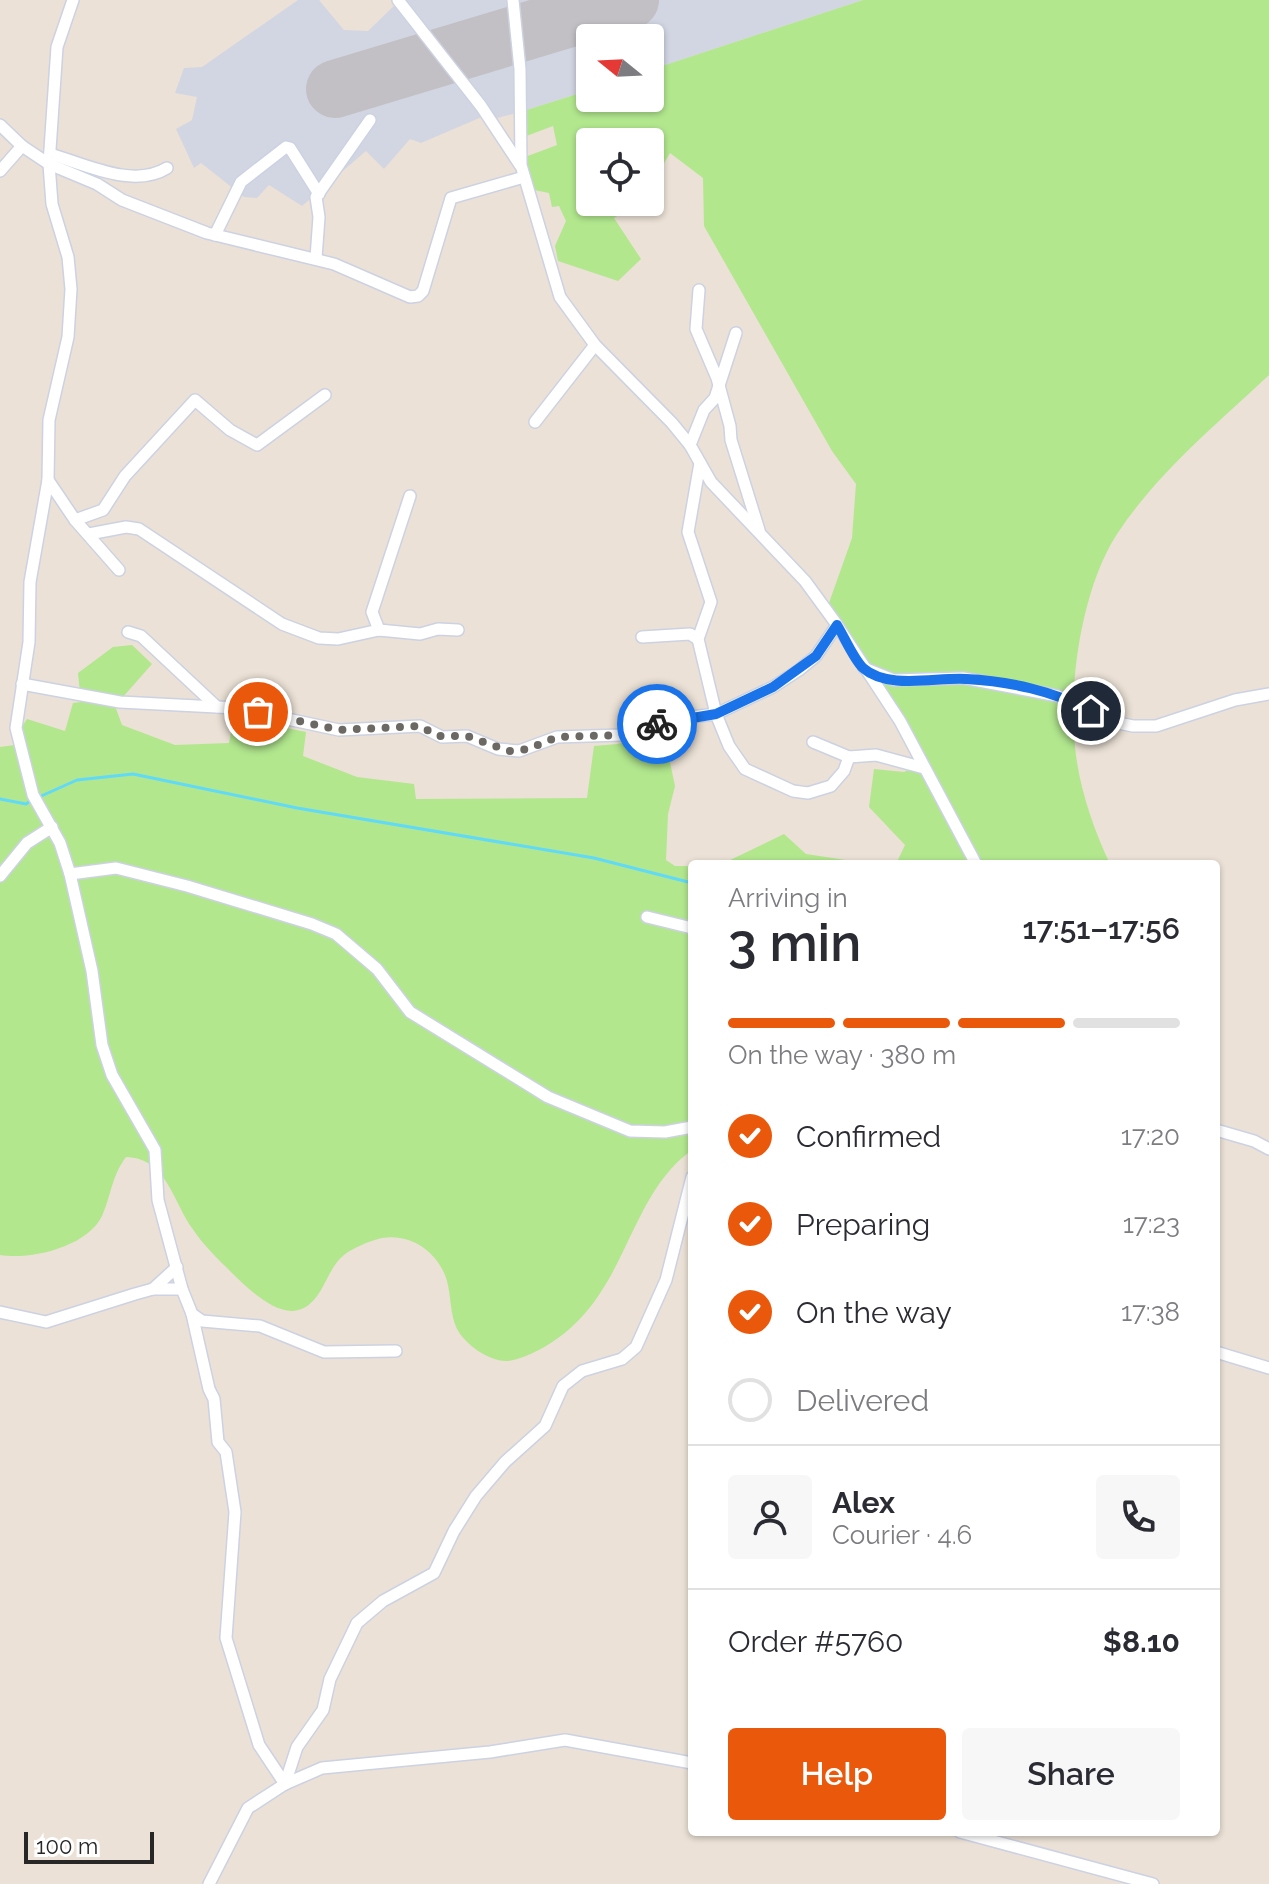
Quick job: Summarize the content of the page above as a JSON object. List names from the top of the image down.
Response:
{
  "scale_bar": "100 m",
  "north": "left",
  "page": {
    "heading": ["3 min", "Arriving in", "17:51–17:56"],
    "panel": [
      "Alex",
      "Courier · 4.6",
      "Order #5760",
      "$8.10"
    ],
    "bar": "On the way · 380 m",
    "list": [
      ["Confirmed", "17:20"],
      ["Preparing", "17:23"],
      ["On the way", "17:38"],
      "Delivered"
    ],
    "buttons": ["Help", "Share"],
    "scale": "100 m"
  }
}
